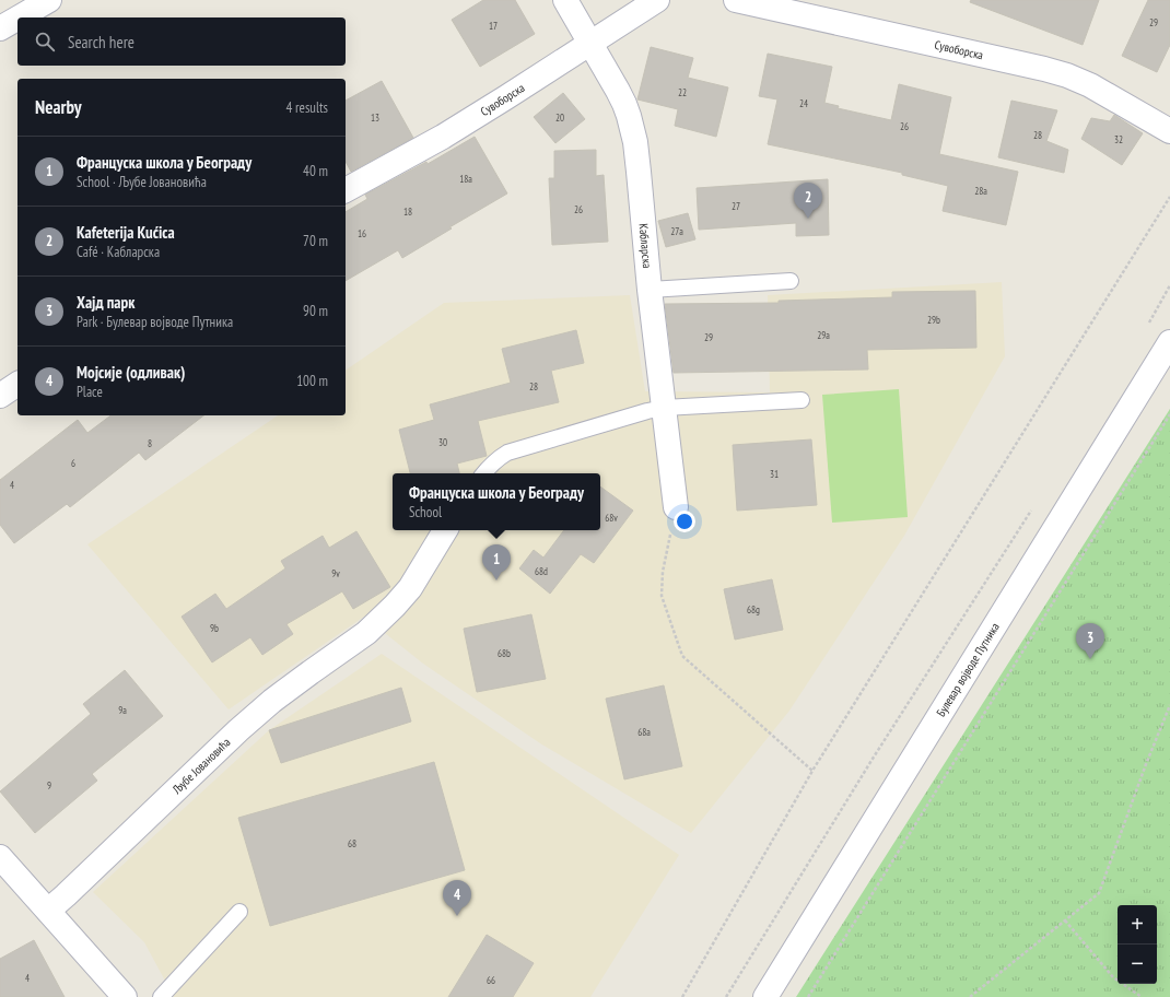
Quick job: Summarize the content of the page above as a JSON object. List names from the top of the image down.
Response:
{
  "streets": {
    "street": [
      "Сувоборска",
      "Кабларска",
      "Булевар војводе Путника",
      "Љубе Јовановића"
    ]
  },
  "crossings": [
    ["Сувоборска", "Кабларска"]
  ],
  "house_numbers": [
    "29",
    "17",
    "22",
    "24",
    "13",
    "20",
    "26",
    "28",
    "32",
    "18a",
    "28a",
    "27",
    "26",
    "18",
    "27a",
    "16",
    "29b",
    "29a",
    "29",
    "28",
    "30",
    "8",
    "6",
    "31",
    "4",
    "68v",
    "68d",
    "9v",
    "68g",
    "9b",
    "68b",
    "9a",
    "68a",
    "9",
    "68",
    "4",
    "66"
  ],
  "page": {
    "search": "Search here",
    "heading": ["Nearby", "4 results"],
    "list": [
      {
        "mark": "1",
        "name": "Француска школа у Београду",
        "note": "School · Љубе Јовановића",
        "value": "40 m"
      },
      {
        "mark": "2",
        "name": "Kafeterija Kućica",
        "note": "Café · Кабларска",
        "value": "70 m"
      },
      {
        "mark": "3",
        "name": "Хајд парк",
        "note": "Park · Булевар војводе Путника",
        "value": "90 m"
      },
      {
        "mark": "4",
        "name": "Мојсије (одливак)",
        "note": "Place",
        "value": "100 m"
      }
    ],
    "pins": [
      "2",
      "1",
      "3",
      "4"
    ],
    "popup": ["Француска школа у Београду", "School"],
    "map_buttons": ["+", "−"]
  }
}
